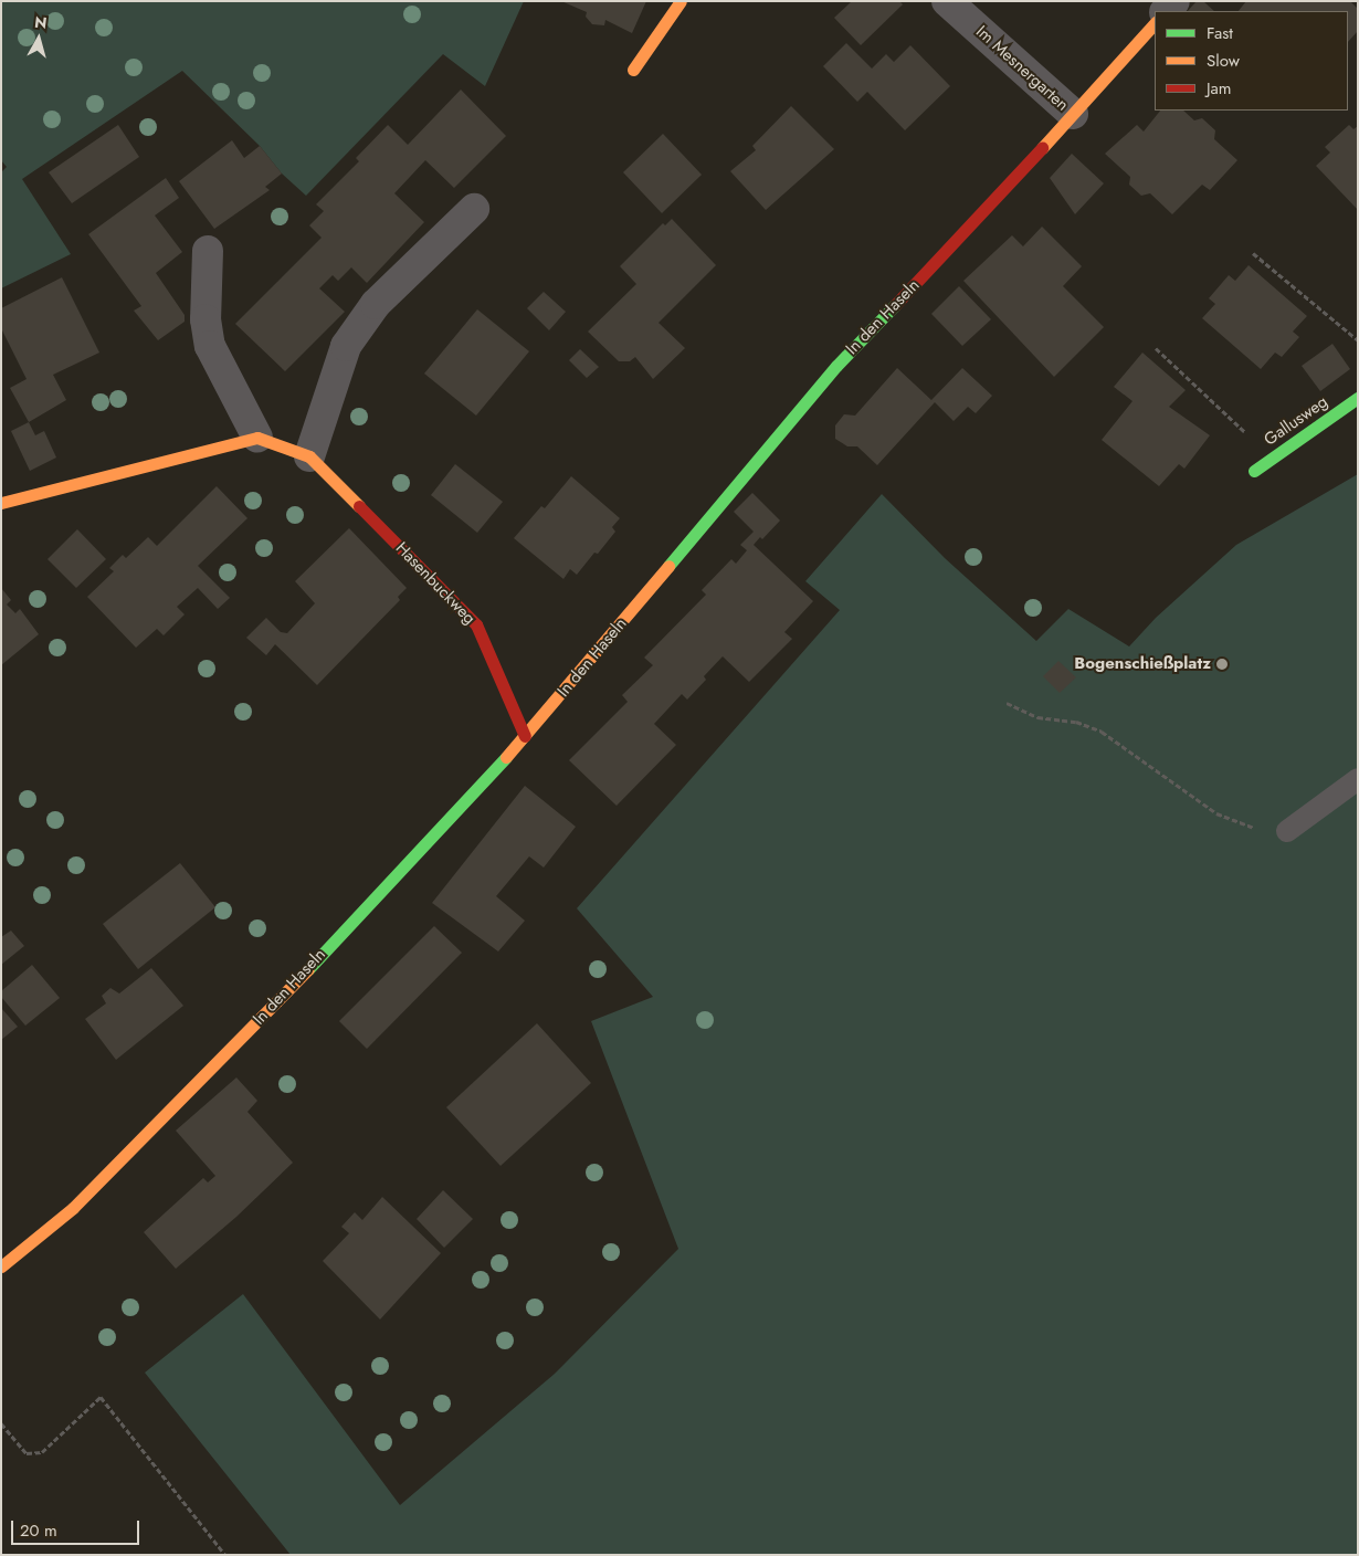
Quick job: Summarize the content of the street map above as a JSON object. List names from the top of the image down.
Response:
{
  "streets": {
    "street": [
      "Im Mesnergarten",
      "In den Haseln",
      "Gallusweg",
      "Hasenbuckweg"
    ]
  },
  "crossings": [
    ["Im Mesnergarten", "In den Haseln"],
    ["In den Haseln", "Hasenbuckweg"]
  ],
  "places": ["Bogenschießplatz"],
  "legend": ["Fast", "Slow", "Jam"],
  "scale_bar": "20 m",
  "north": "top"
}
